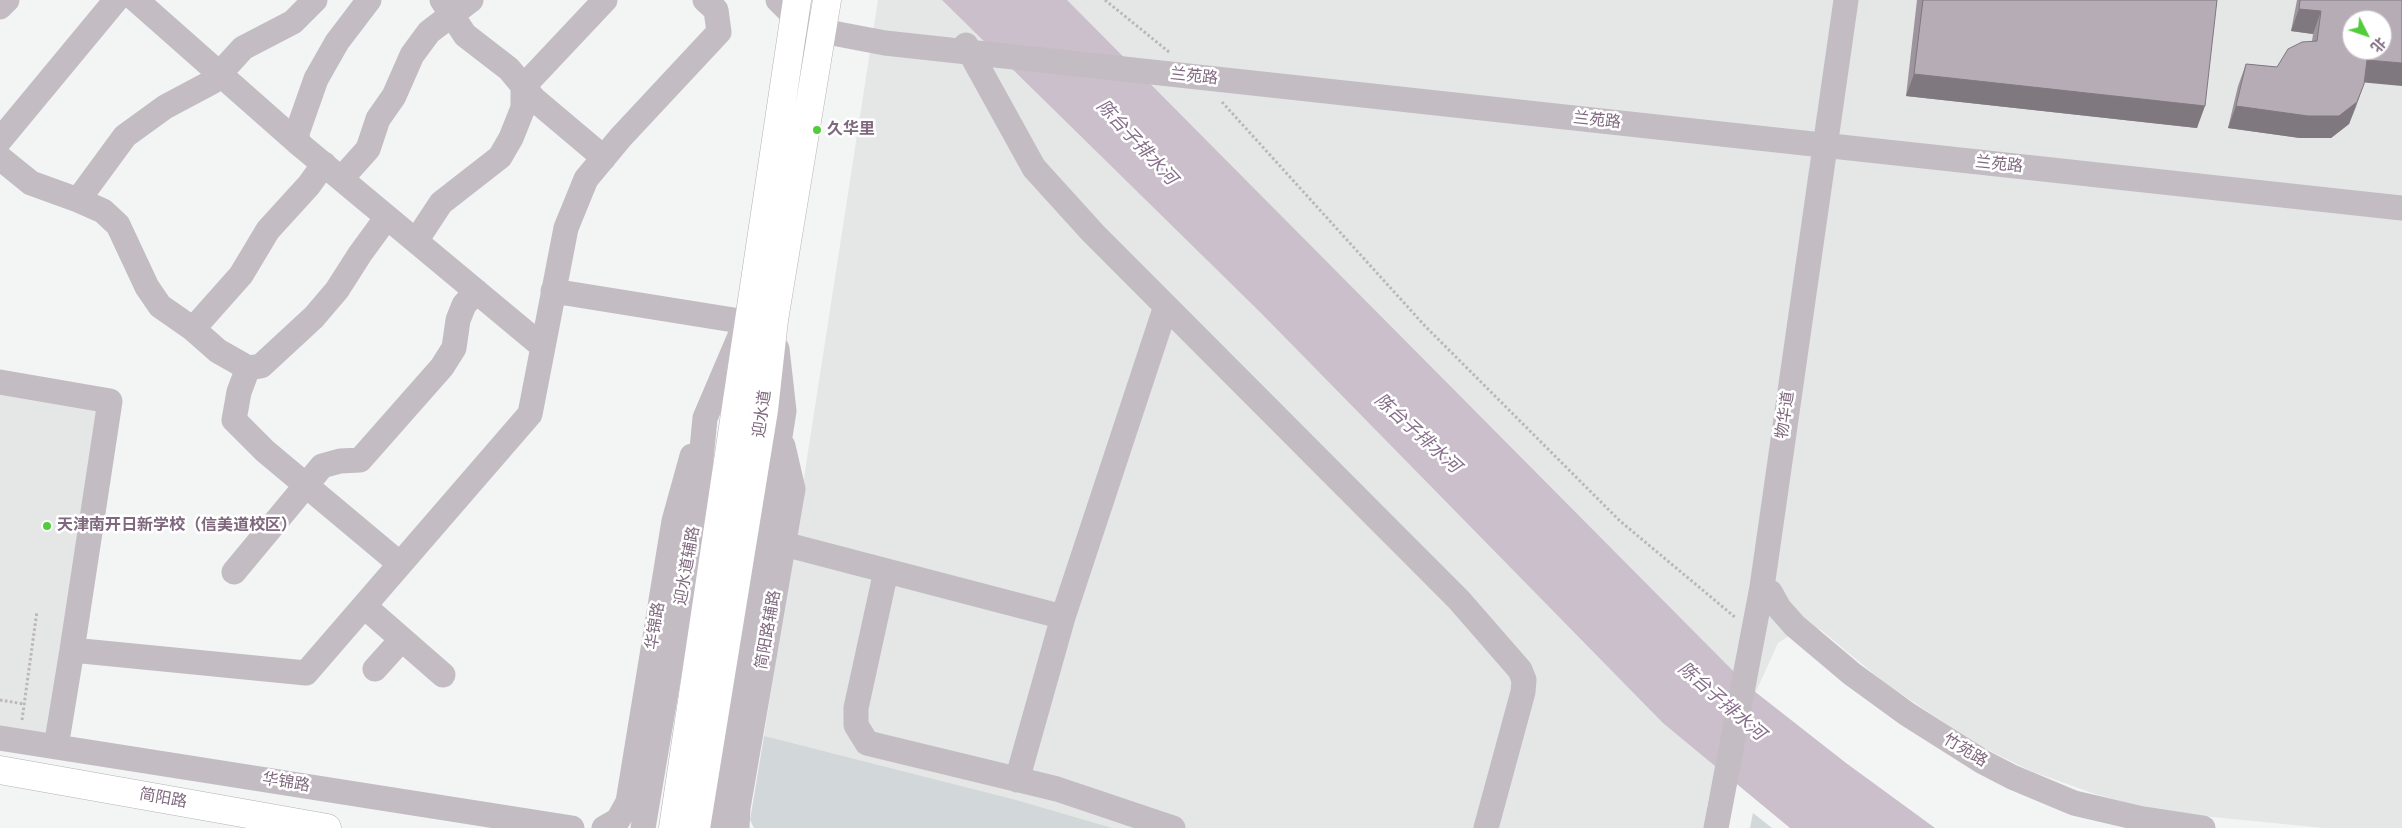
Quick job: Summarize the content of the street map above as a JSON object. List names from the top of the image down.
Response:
{
  "streets": {
    "main road": ["迎水道", "简阳路"],
    "street": [
      "兰苑路",
      "物华道",
      "迎水道辅路",
      "华锦路",
      "简阳路辅路",
      "竹苑路"
    ]
  },
  "crossings": [
    ["兰苑路", "迎水道"],
    ["兰苑路", "物华道"],
    ["迎水道", "迎水道辅路"],
    ["物华道", "竹苑路"],
    ["迎水道辅路", "华锦路"]
  ],
  "water": ["陈台子排水河"],
  "places": ["久华里", "天津南开日新学校（信美道校区）"],
  "north": "bottom right"
}
